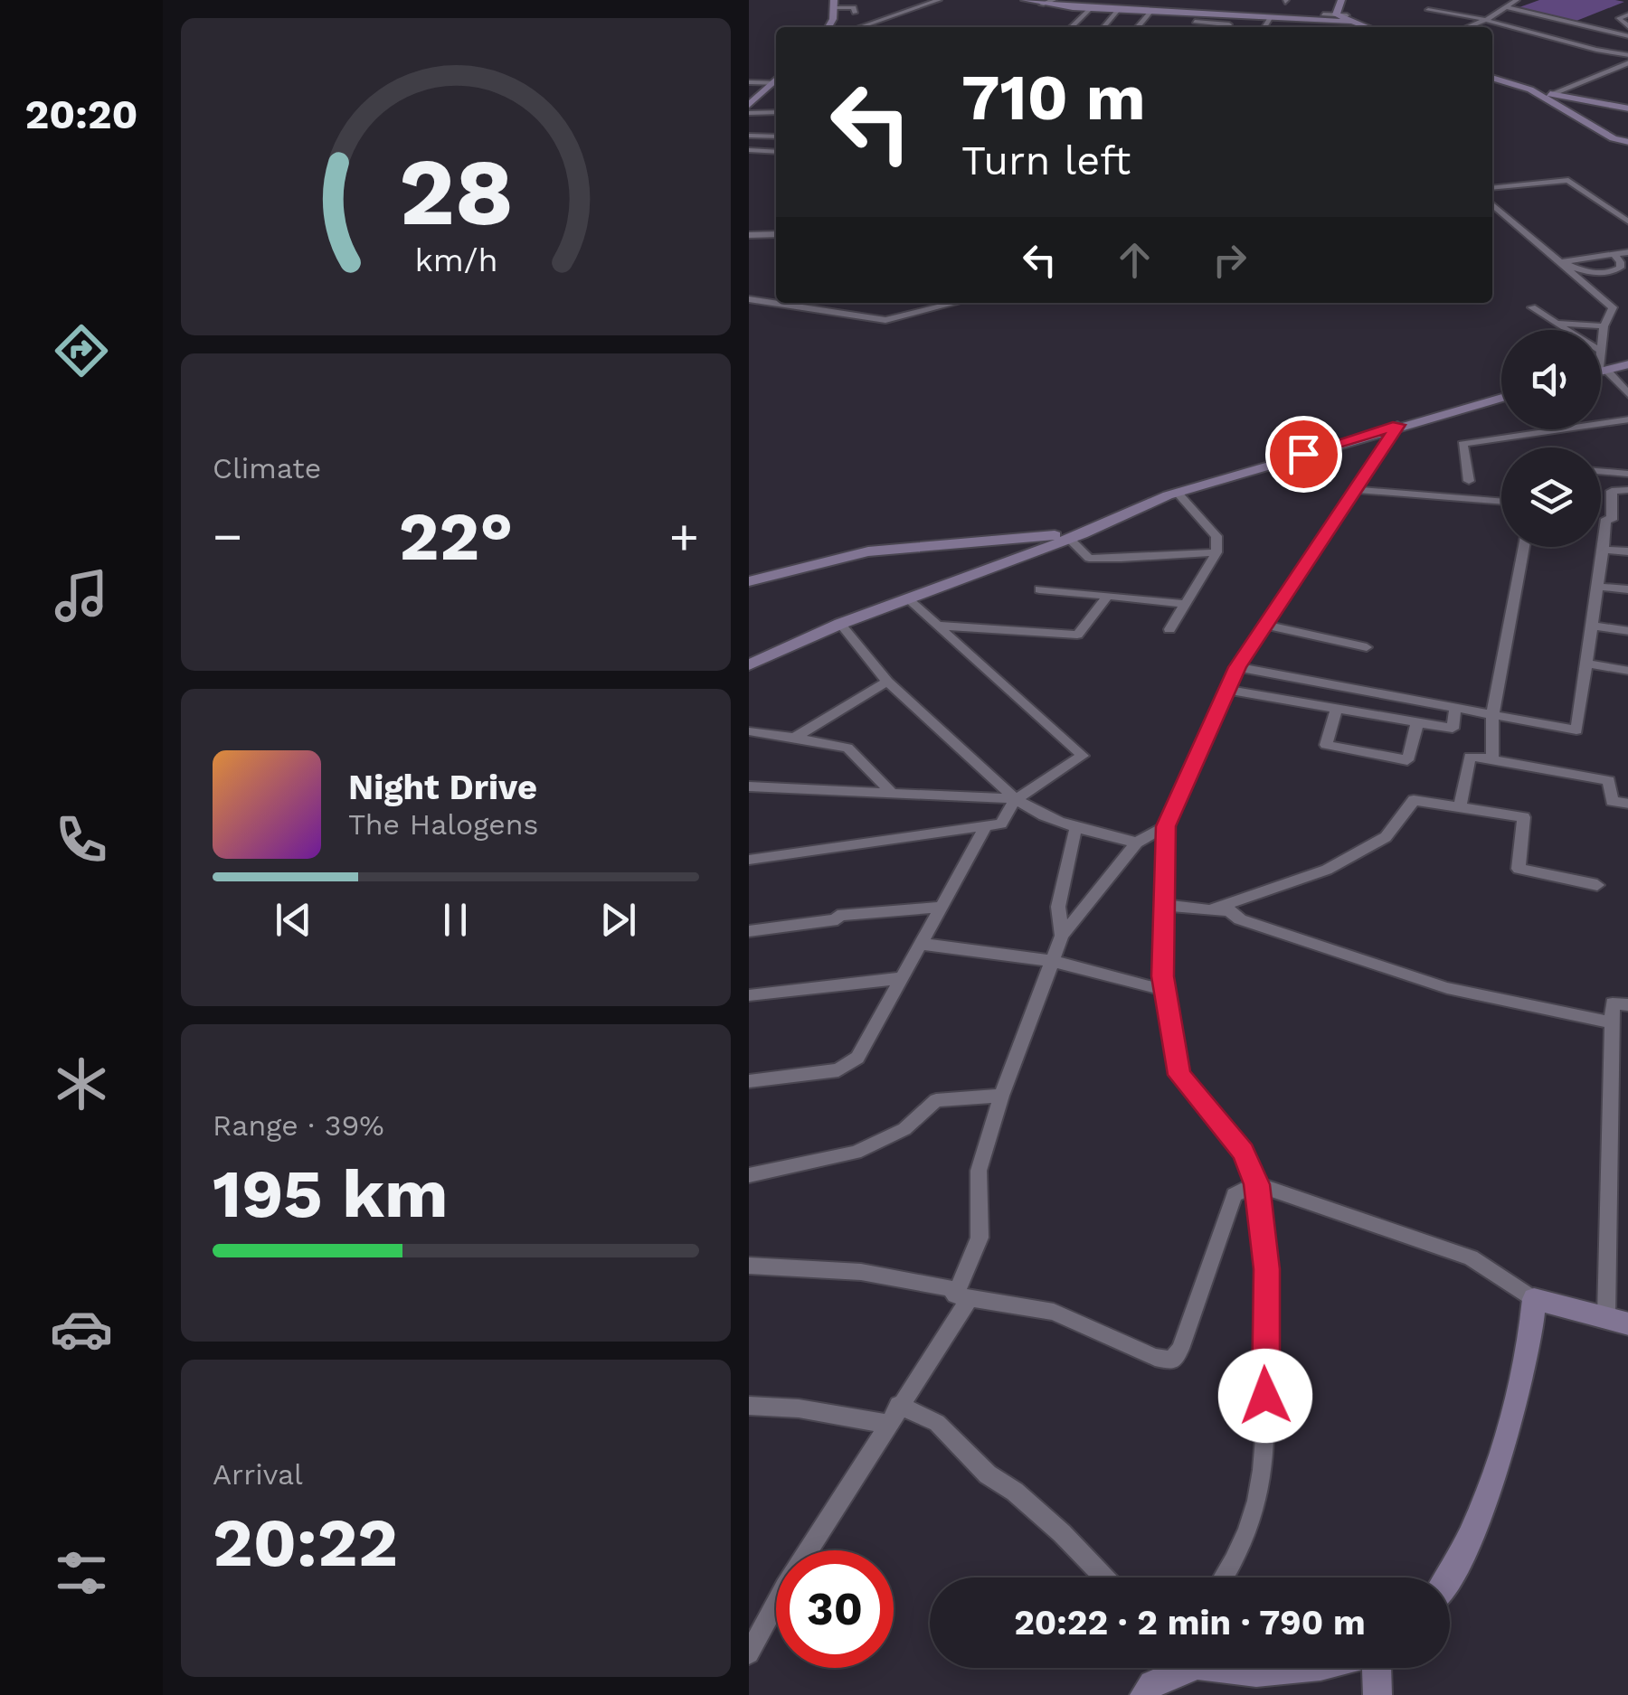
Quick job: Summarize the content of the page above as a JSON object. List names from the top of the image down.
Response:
{
  "page": {
    "tabs": "20:20",
    "turn": ["710 m", "Turn left"],
    "tile": [
      "Climate",
      ["Range · 39%", "195 km"],
      ["Arrival", "20:22"]
    ],
    "heat": ["−", "22°", "+"],
    "song": ["Night Drive", "The Halogens"],
    "limit": "30",
    "trip": "20:22 · 2 min · 790 m",
    "gauge": ["28", "km/h"]
  }
}
